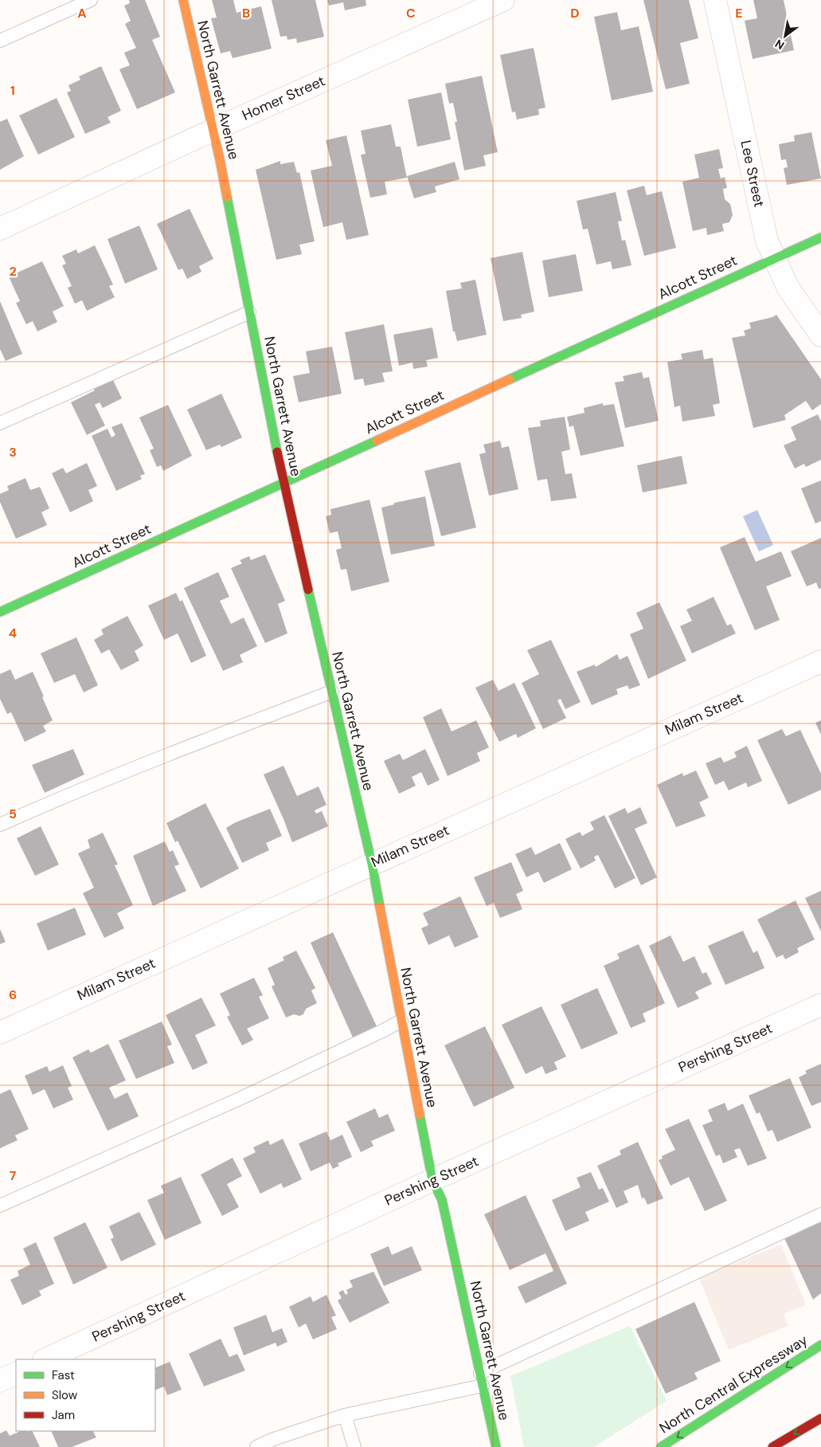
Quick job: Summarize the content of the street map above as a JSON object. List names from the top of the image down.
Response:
{
  "streets": {
    "main road": ["North Garrett Avenue", "Alcott Street", "North Central Expressway"],
    "street": [
      "Homer Street",
      "Lee Street",
      "Milam Street",
      "Pershing Street"
    ]
  },
  "crossings": [
    ["North Garrett Avenue", "Homer Street"],
    ["North Garrett Avenue", "Alcott Street"],
    ["North Garrett Avenue", "Milam Street"],
    ["North Garrett Avenue", "Pershing Street"],
    ["Lee Street", "Alcott Street"]
  ],
  "one_way": ["North Central Expressway"],
  "legend": ["Fast", "Slow", "Jam"],
  "north": "bottom left",
  "grid": {
    "columns": [
      "A",
      "B",
      "C",
      "D",
      "E"
    ],
    "rows": [
      "1",
      "2",
      "3",
      "4",
      "5",
      "6",
      "7"
    ]
  }
}
